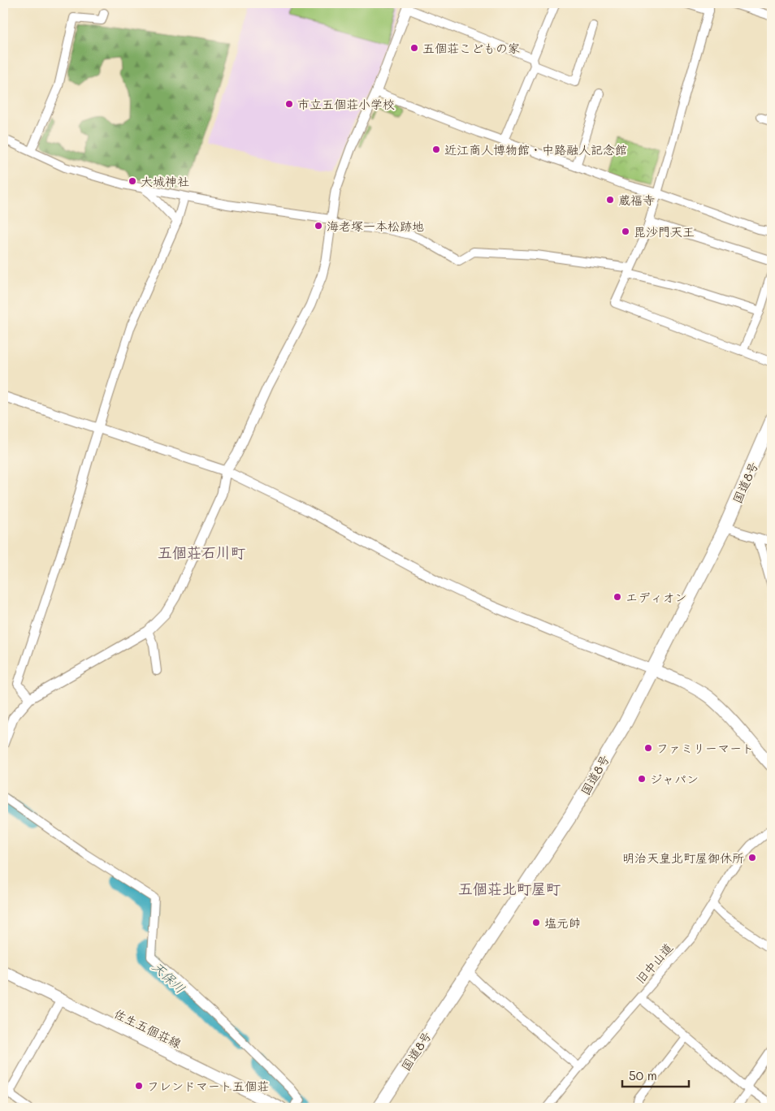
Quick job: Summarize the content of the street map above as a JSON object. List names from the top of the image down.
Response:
{
  "streets": {
    "highway": ["国道8号"],
    "main road": ["佐生五個荘線"],
    "street": ["旧中山道"]
  },
  "districts": ["五個荘石川町", "五個荘北町屋町"],
  "water": ["天保川"],
  "places": [
    "五個荘こどもの家",
    "市立五個荘小学校",
    "近江商人博物館・中路融人記念館",
    "大城神社",
    "蔵福寺",
    "海老塚一本松跡地",
    "毘沙門天王",
    "エディオン",
    "ファミリーマート",
    "ジャパン",
    "明治天皇北町屋御休所",
    "塩元帥",
    "フレンドマート五個荘"
  ],
  "scale_bar": "50 m"
}
